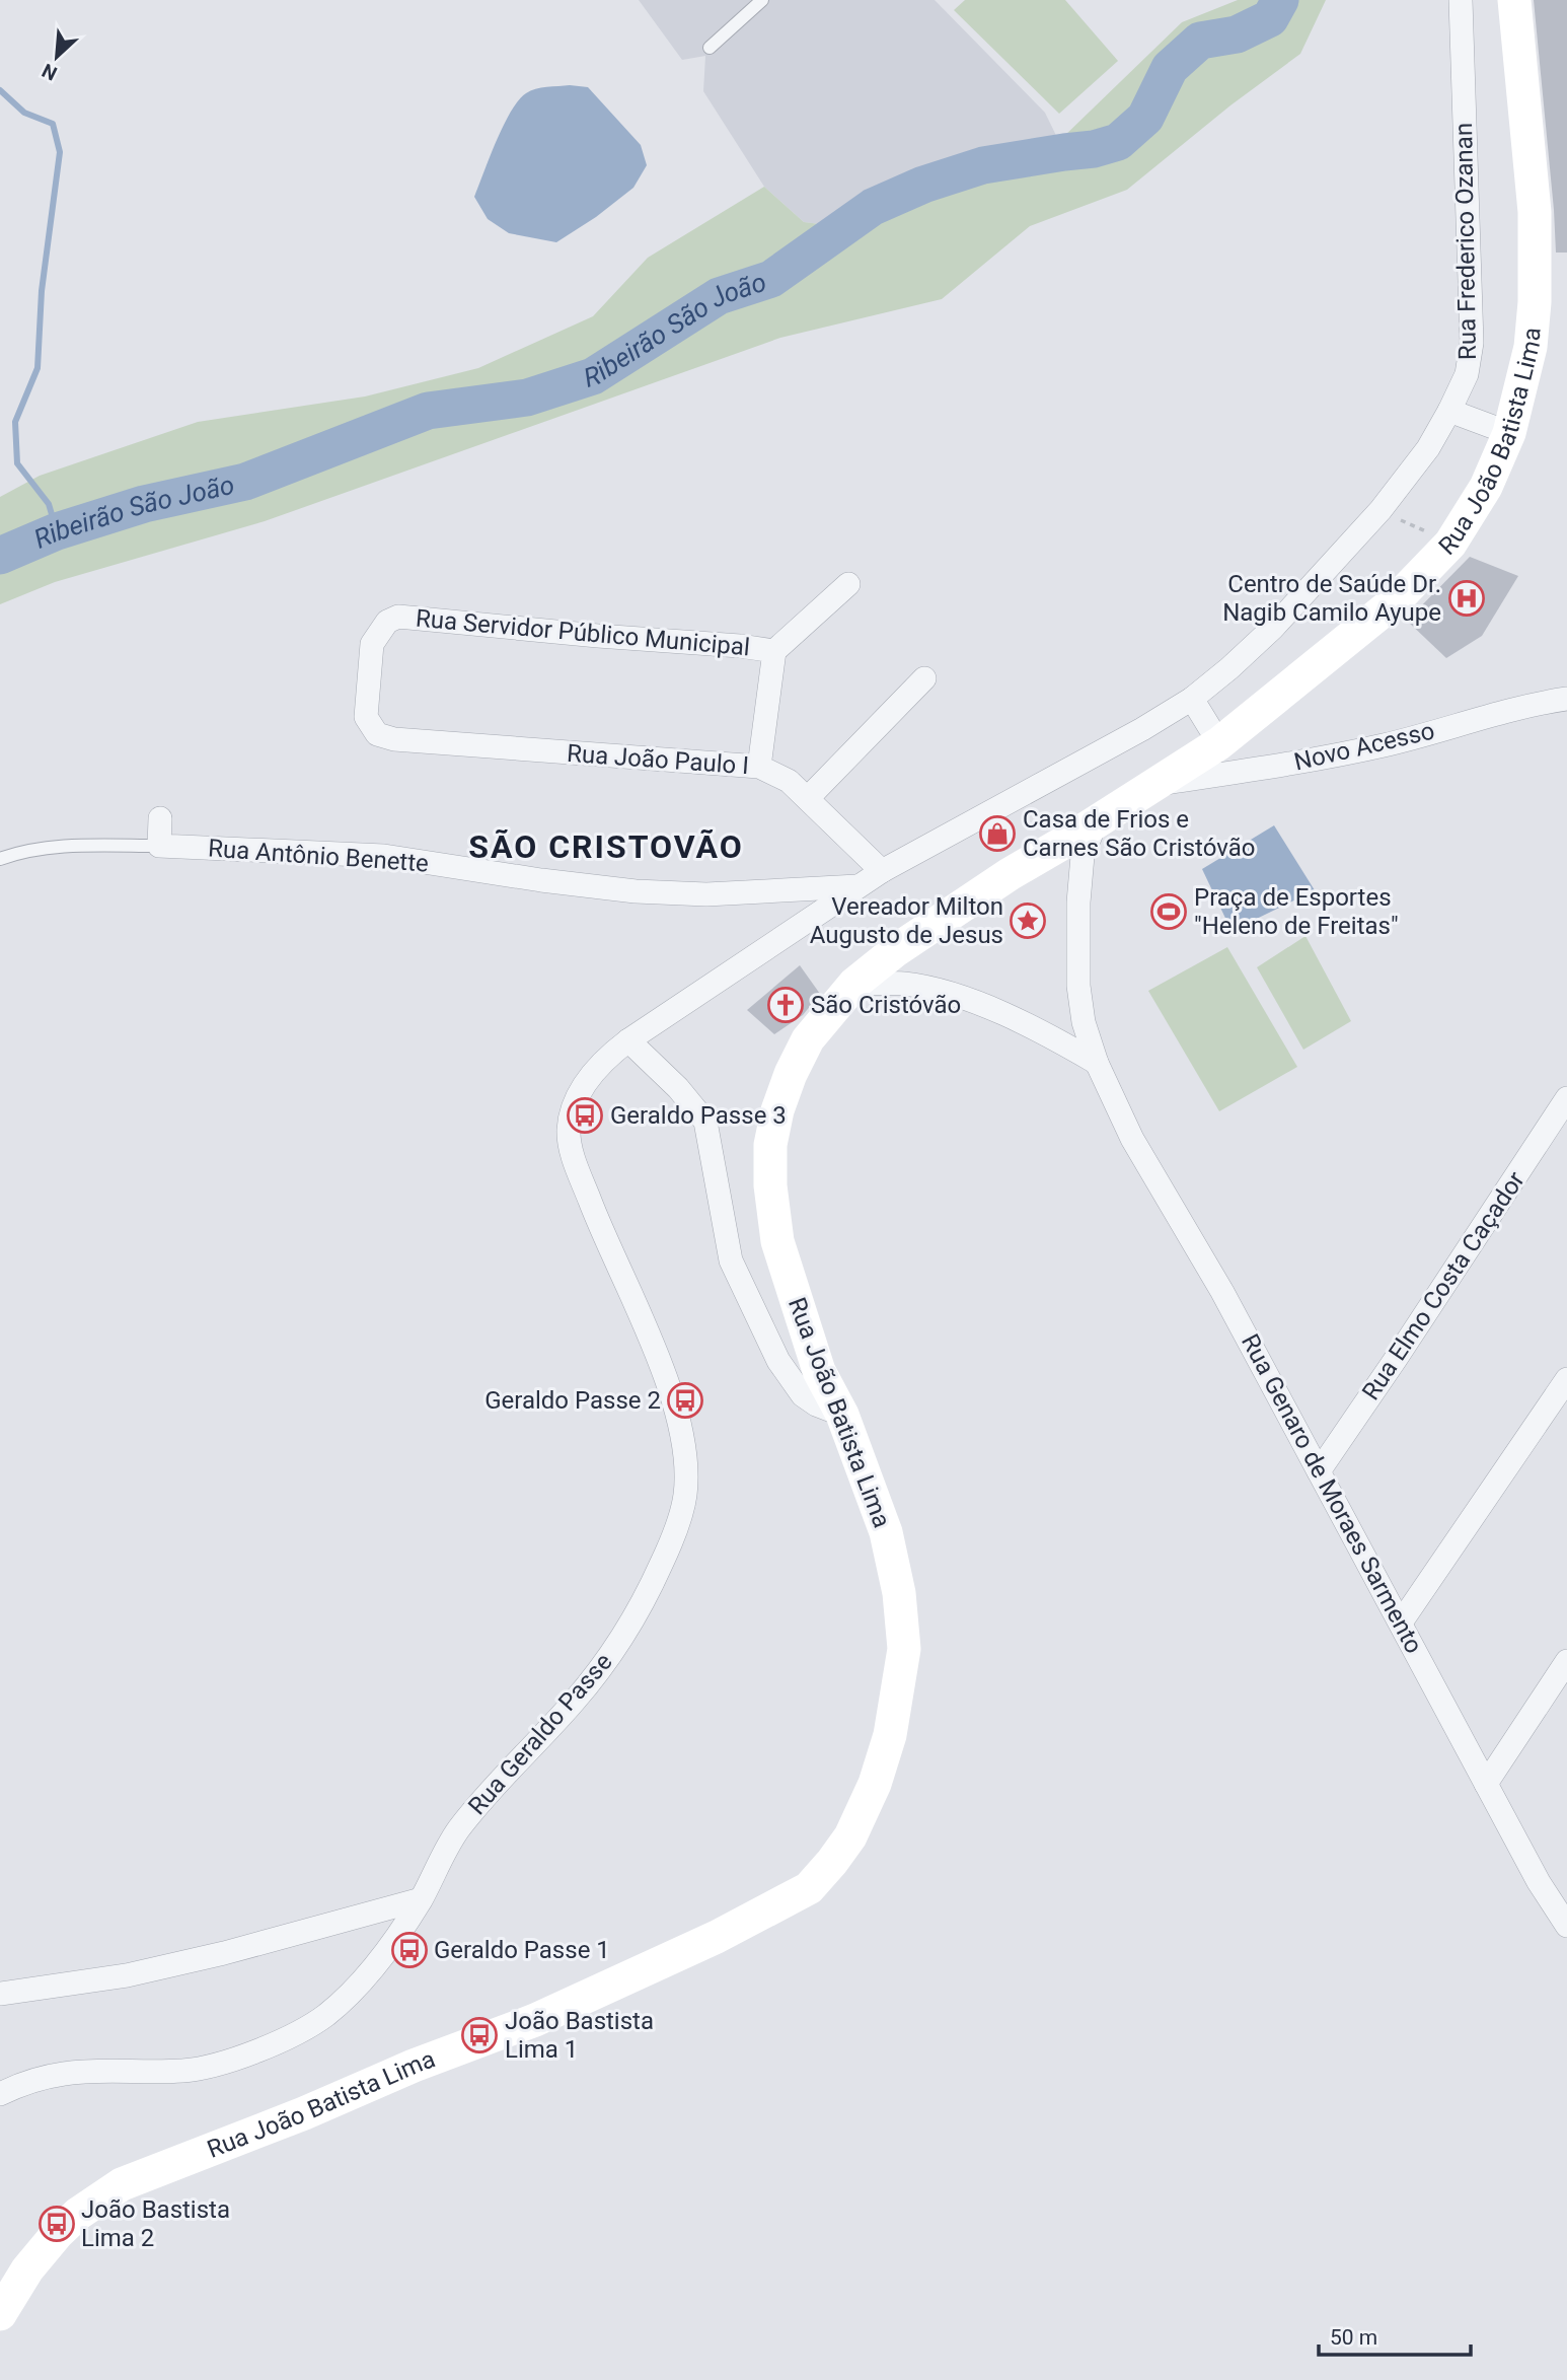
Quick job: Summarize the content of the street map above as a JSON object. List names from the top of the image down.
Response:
{
  "streets": {
    "street": [
      "Rua Frederico Ozanan",
      "Rua João Batista Lima",
      "Rua Servidor Público Municipal",
      "Novo Acesso",
      "Rua João Paulo I",
      "Rua Antônio Benette",
      "Rua Elmo Costa Caçador",
      "Rua Genaro de Moraes Sarmento",
      "Rua Geraldo Passe"
    ]
  },
  "crossings": [
    ["Rua Frederico Ozanan", "Rua João Paulo I"],
    ["Rua Frederico Ozanan", "Rua Antônio Benette"],
    ["Rua Frederico Ozanan", "Rua Geraldo Passe"],
    ["Rua João Batista Lima", "Novo Acesso"],
    ["Rua João Batista Lima", "Rua Genaro de Moraes Sarmento"],
    ["Rua Servidor Público Municipal", "Rua João Paulo I"],
    ["Rua Elmo Costa Caçador", "Rua Genaro de Moraes Sarmento"]
  ],
  "districts": ["SÃO CRISTOVÃO"],
  "water": ["Ribeirão São João"],
  "places": {
    "hospital": ["Centro de Saúde Dr. Nagib Camilo Ayupe"],
    "shop": ["Casa de Frios e Carnes São Cristóvão"],
    "sports": ["Praça de Esportes \"Heleno de Freitas\""],
    "place": ["Vereador Milton Augusto de Jesus"],
    "church": ["São Cristóvão"],
    "bus stop": [
      "Geraldo Passe 3",
      "Geraldo Passe 2",
      "Geraldo Passe 1",
      "João Bastista Lima 1",
      "João Bastista Lima 2"
    ]
  },
  "scale_bar": "50 m",
  "north": "bottom left"
}
